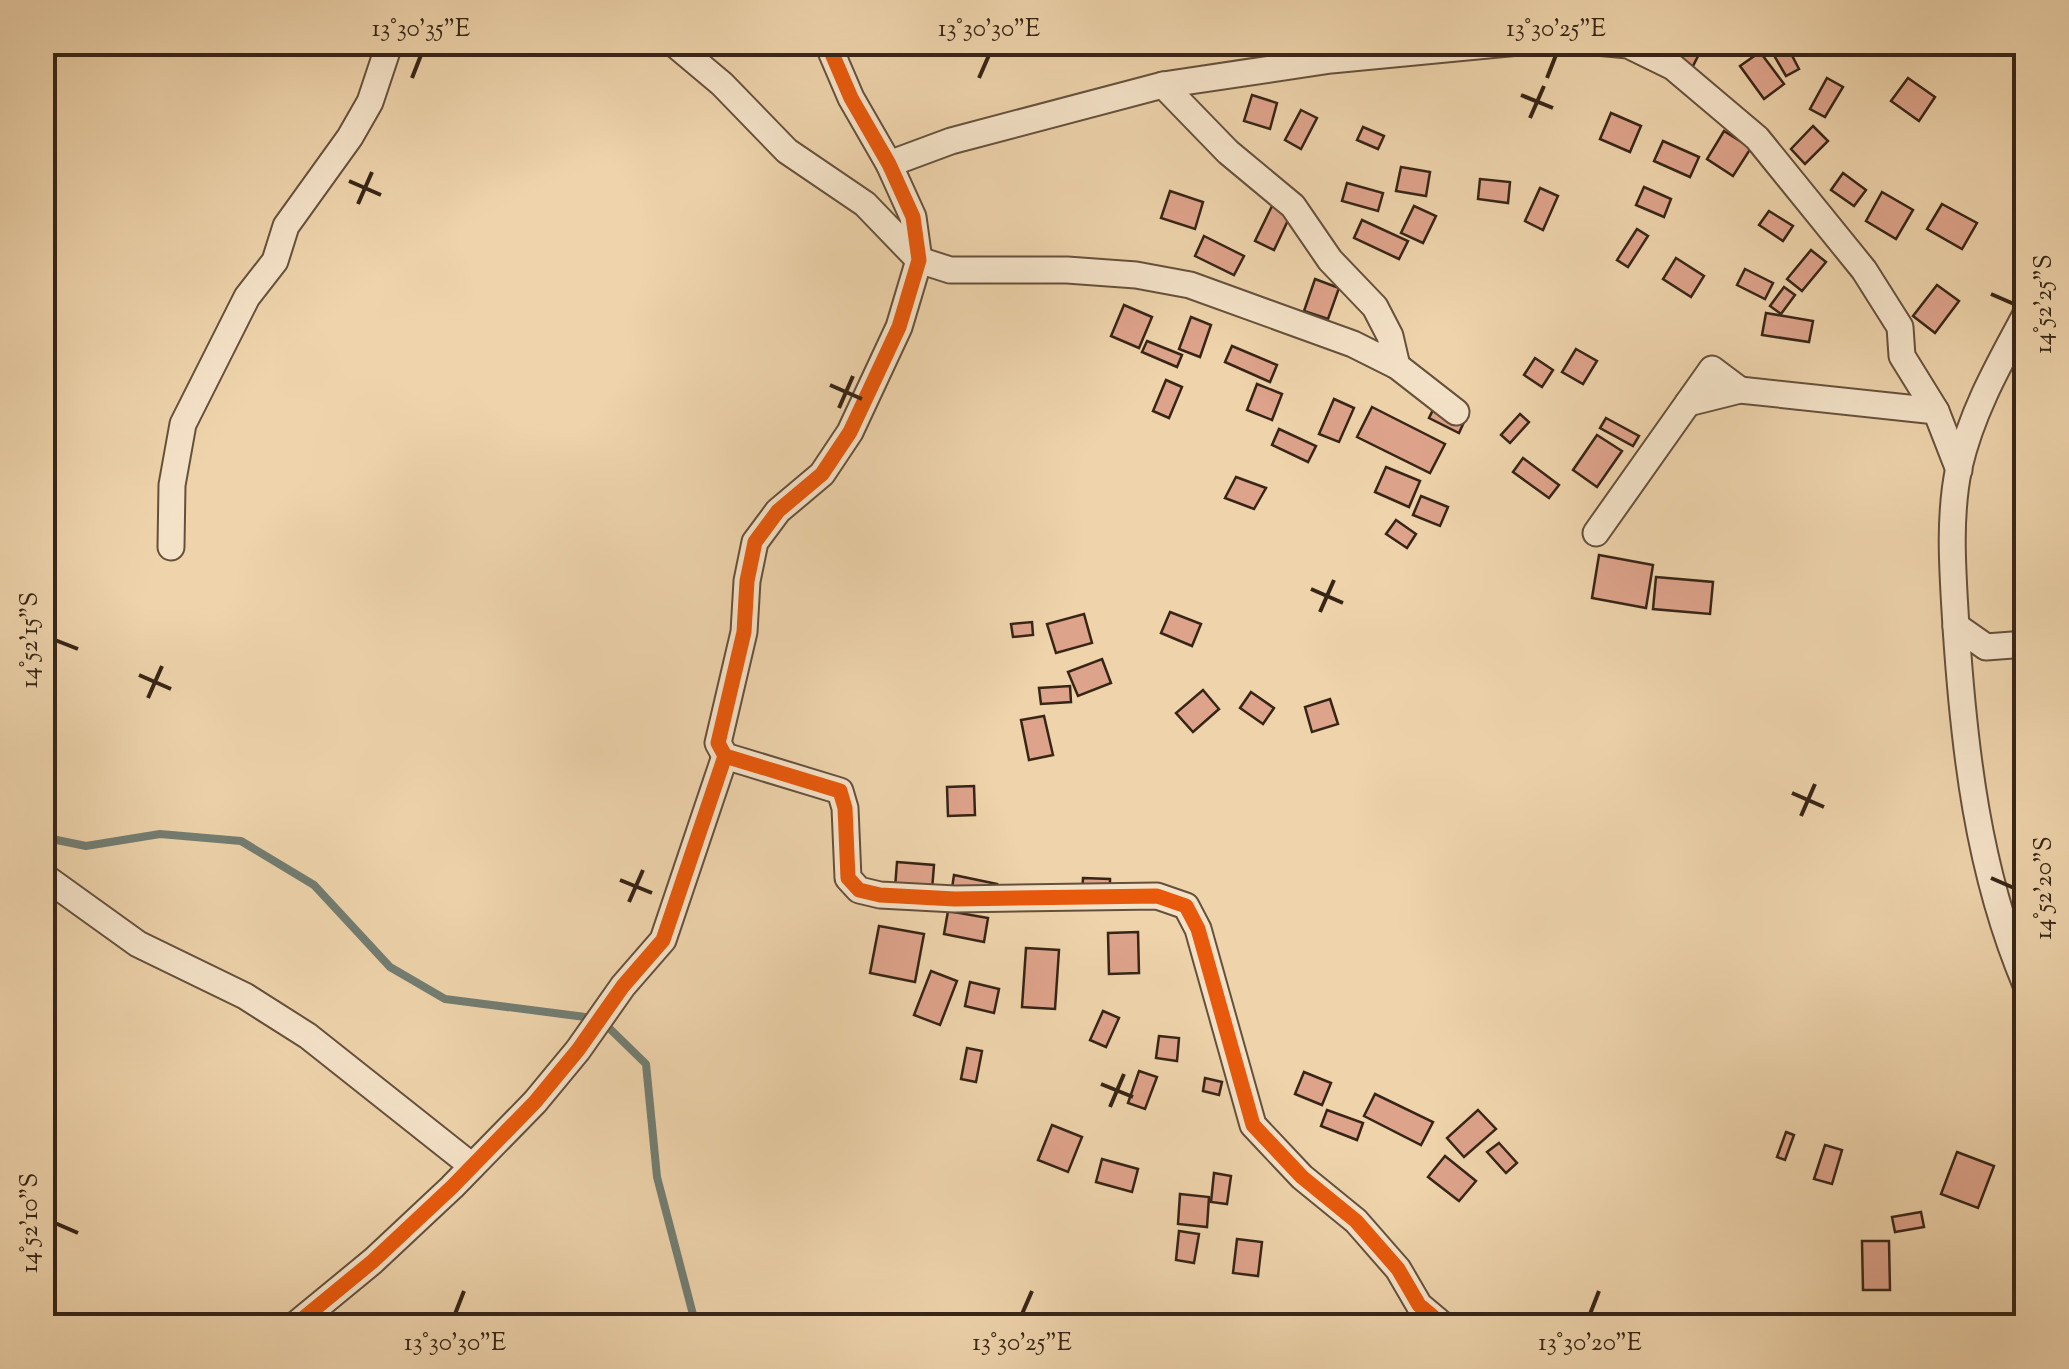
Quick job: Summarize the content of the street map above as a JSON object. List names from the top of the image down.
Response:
{
  "coordinates": [
    "13°30'35\"E",
    "13°30'30\"E",
    "13°30'25\"E",
    "14°52'25\"S",
    "14°52'15\"S",
    "14°52'20\"S",
    "14°52'10\"S",
    "13°30'20\"E"
  ]
}
